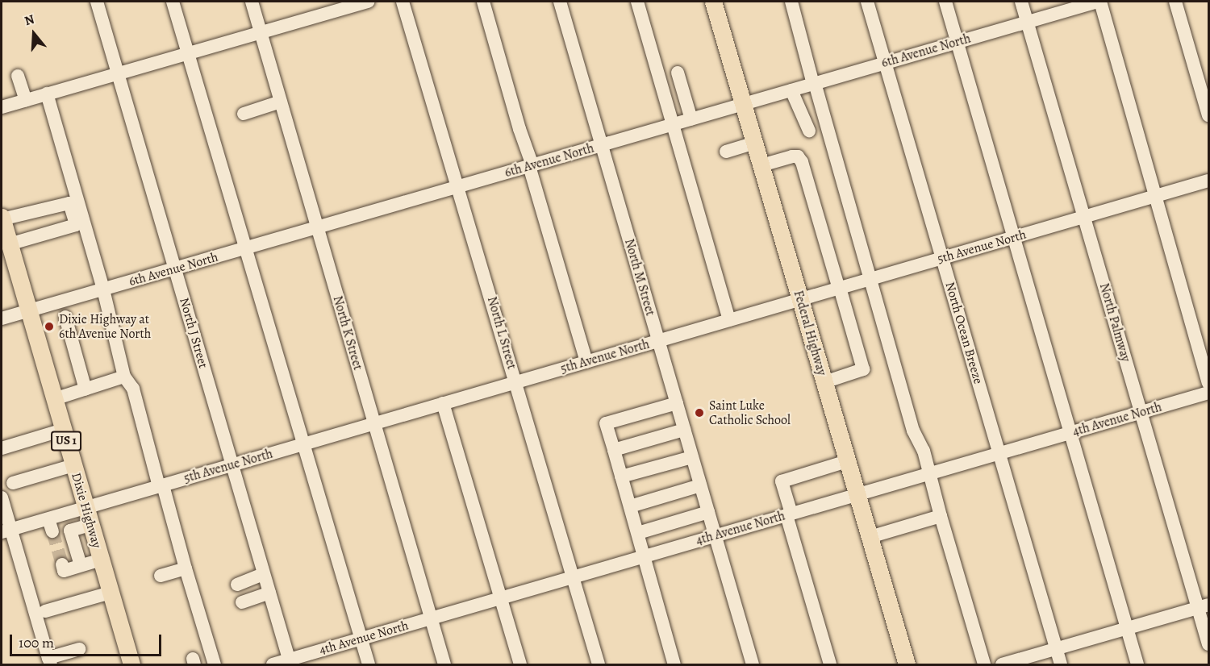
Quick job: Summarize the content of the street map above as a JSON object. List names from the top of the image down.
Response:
{
  "streets": {
    "main road": ["Federal Highway", "US 1", "Dixie Highway"],
    "street": [
      "6th Avenue North",
      "5th Avenue North",
      "North M Street",
      "North Palmway",
      "North J Street",
      "North K Street",
      "North L Street",
      "North Ocean Breeze",
      "4th Avenue North"
    ]
  },
  "crossings": [
    ["6th Avenue North", "North M Street"],
    ["6th Avenue North", "North Palmway"],
    ["6th Avenue North", "North J Street"],
    ["6th Avenue North", "North K Street"],
    ["6th Avenue North", "North L Street"],
    ["6th Avenue North", "Federal Highway"],
    ["6th Avenue North", "North Ocean Breeze"],
    ["6th Avenue North", "Dixie Highway"],
    ["5th Avenue North", "North M Street"],
    ["5th Avenue North", "North Palmway"],
    ["5th Avenue North", "North J Street"],
    ["5th Avenue North", "North K Street"],
    ["5th Avenue North", "North L Street"],
    ["5th Avenue North", "Federal Highway"],
    ["5th Avenue North", "North Ocean Breeze"],
    ["5th Avenue North", "Dixie Highway"],
    ["North M Street", "4th Avenue North"],
    ["North Palmway", "4th Avenue North"],
    ["North J Street", "4th Avenue North"],
    ["North K Street", "4th Avenue North"],
    ["North L Street", "4th Avenue North"],
    ["Federal Highway", "4th Avenue North"],
    ["North Ocean Breeze", "4th Avenue North"]
  ],
  "places": ["Dixie Highway at 6th Avenue North", "Saint Luke Catholic School"],
  "scale_bar": "100 m",
  "north": "top"
}
